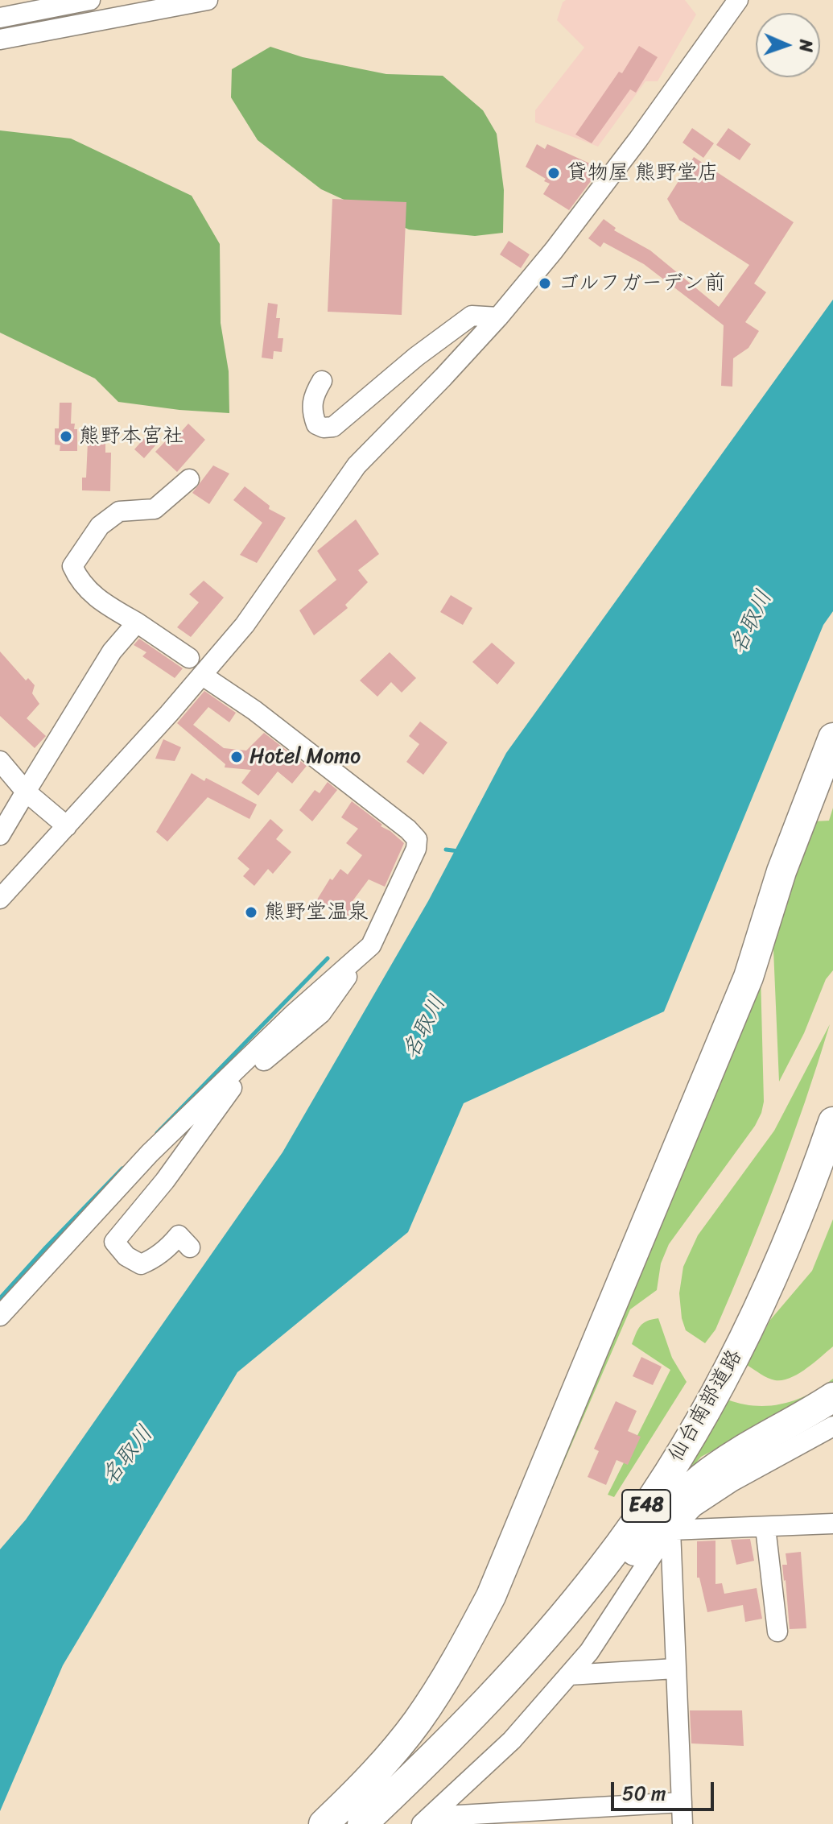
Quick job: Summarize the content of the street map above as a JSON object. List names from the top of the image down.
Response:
{
  "streets": {
    "highway": ["仙台南部道路", "E48"]
  },
  "water": ["名取川"],
  "places": [
    "貸物屋 熊野堂店",
    "ゴルフガーデン前",
    "熊野本宮社",
    "Hotel Momo",
    "熊野堂温泉"
  ],
  "scale_bar": "50 m",
  "north": "right"
}
